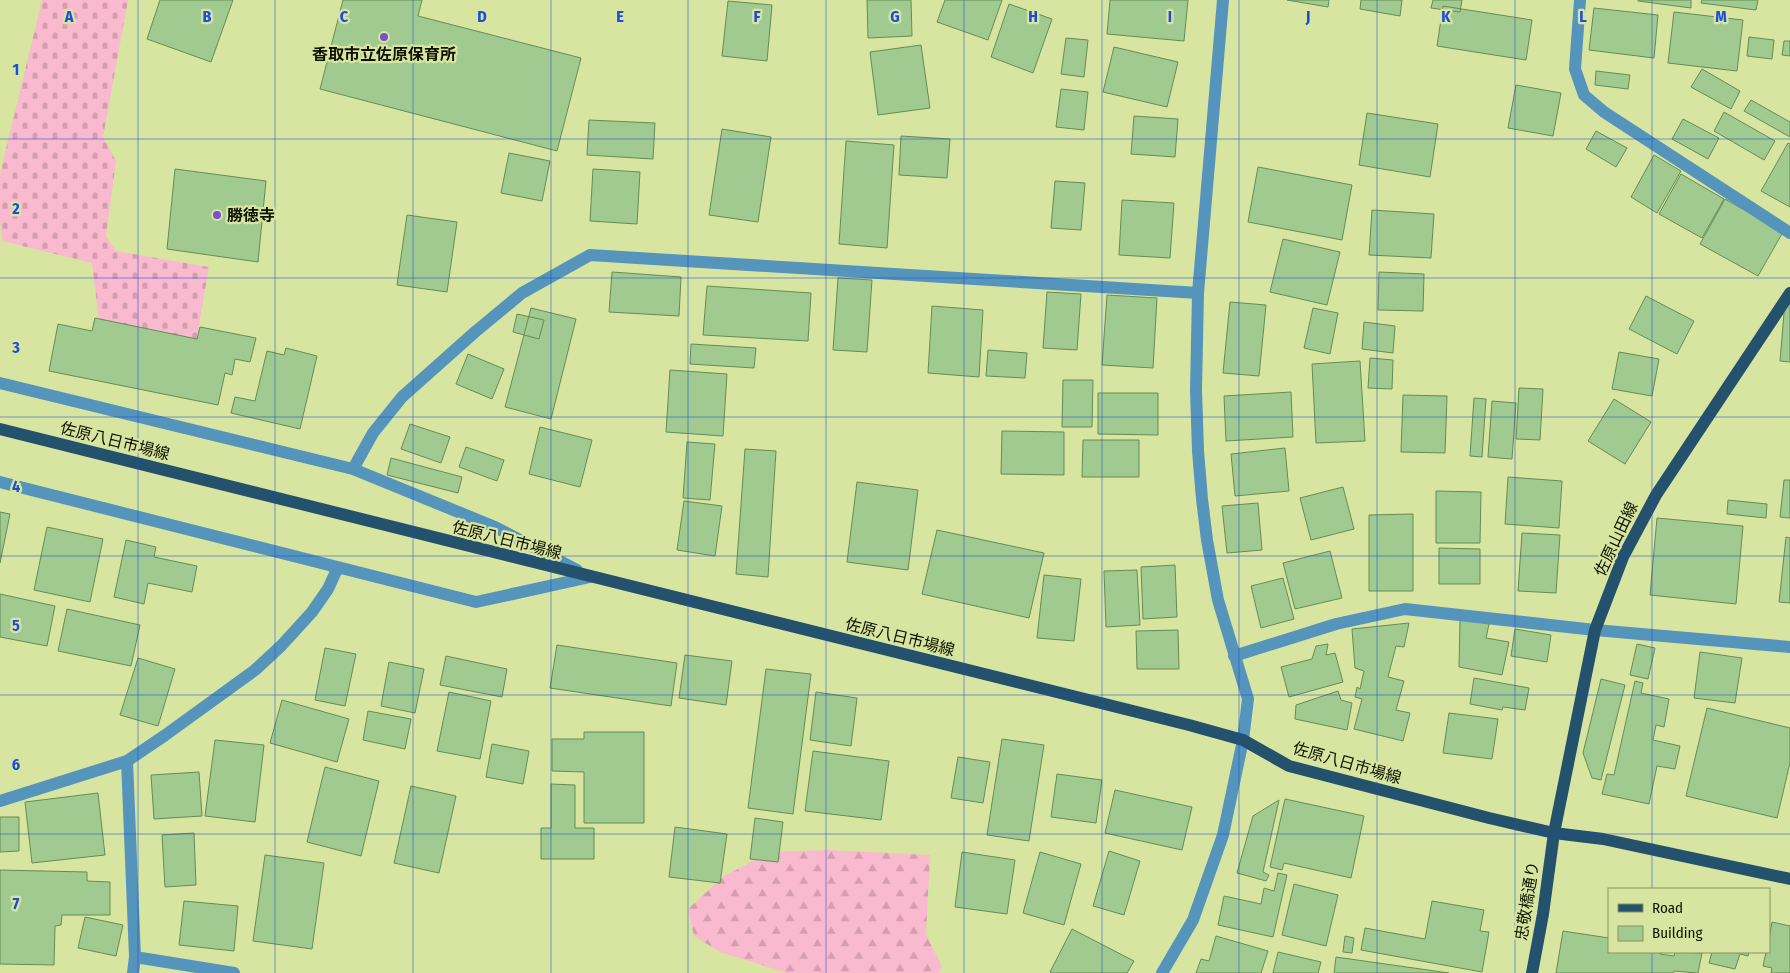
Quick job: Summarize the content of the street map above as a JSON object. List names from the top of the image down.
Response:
{
  "streets": {
    "main road": ["佐原八日市場線", "佐原山田線", "忠敬橋通り"]
  },
  "crossings": [
    ["佐原八日市場線", "佐原山田線"],
    ["佐原八日市場線", "忠敬橋通り"],
    ["佐原山田線", "忠敬橋通り"]
  ],
  "places": ["香取市立佐原保育所", "勝徳寺"],
  "legend": ["Road", "Building"],
  "grid": {
    "columns": [
      "A",
      "B",
      "C",
      "D",
      "E",
      "F",
      "G",
      "H",
      "I",
      "J",
      "K",
      "L",
      "M"
    ],
    "rows": [
      "1",
      "2",
      "3",
      "4",
      "5",
      "6",
      "7"
    ]
  }
}
